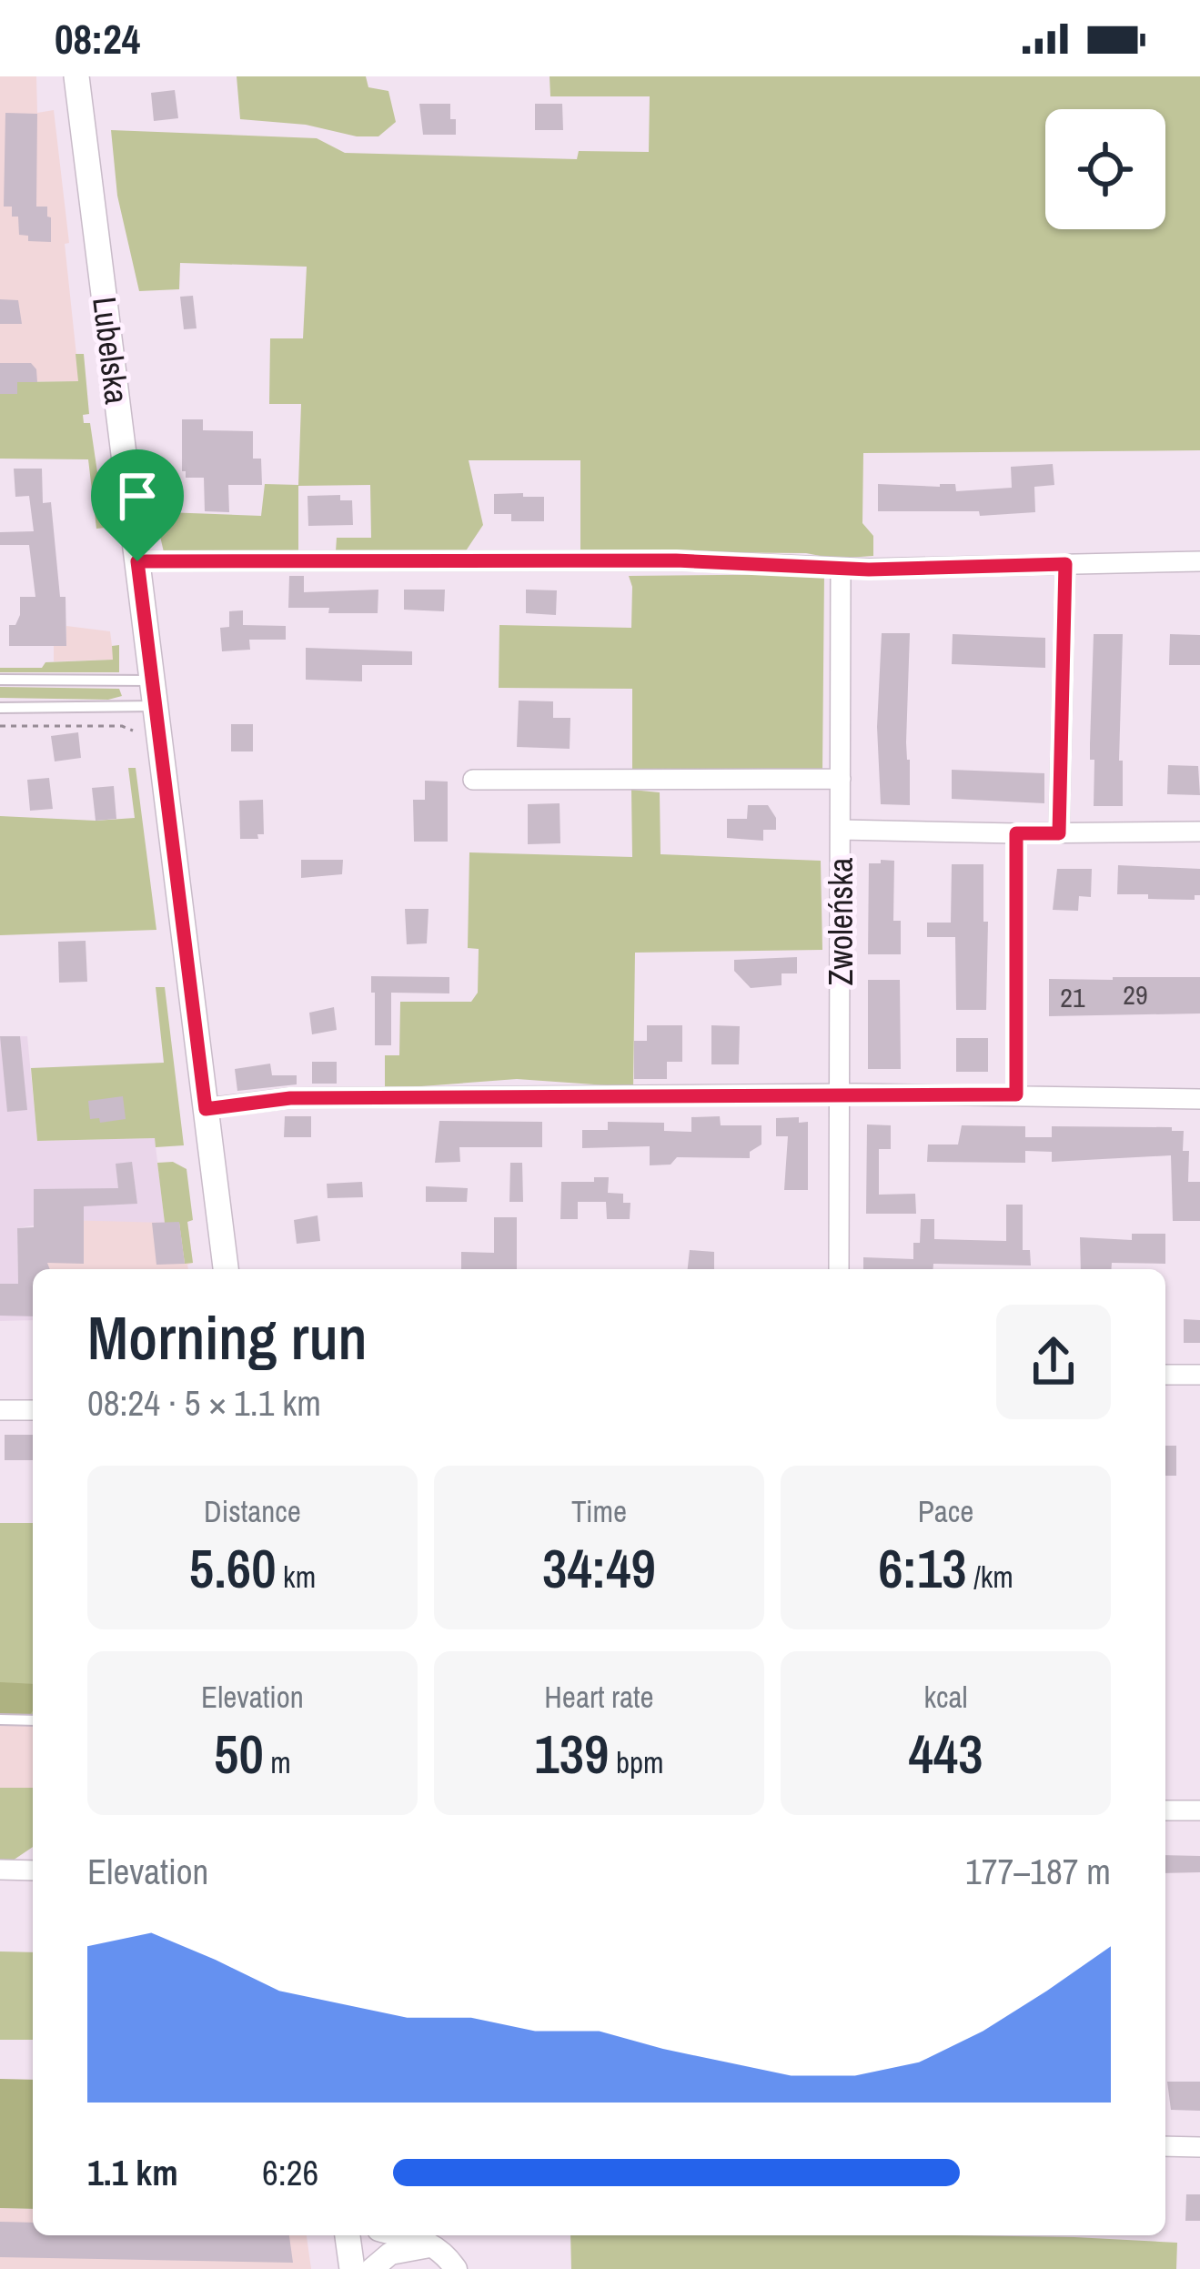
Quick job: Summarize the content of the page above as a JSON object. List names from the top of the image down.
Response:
{
  "streets": {
    "main road": ["Lubelska"],
    "street": ["Zwoleńska"]
  },
  "house_numbers": ["29", "21"],
  "page": {
    "status": "08:24",
    "heading": ["Morning run", "08:24 · 5 × 1.1 km"],
    "stats": [
      ["Distance", "5.60 km"],
      ["Time", "34:49"],
      ["Pace", "6:13 /km"],
      ["Elevation", "50 m"],
      ["Heart rate", "139 bpm"],
      ["kcal", "443"]
    ],
    "chart": ["Elevation", "177–187 m"],
    "list": [
      {
        "name": "1.1 km",
        "note": "6:26"
      }
    ]
  }
}
